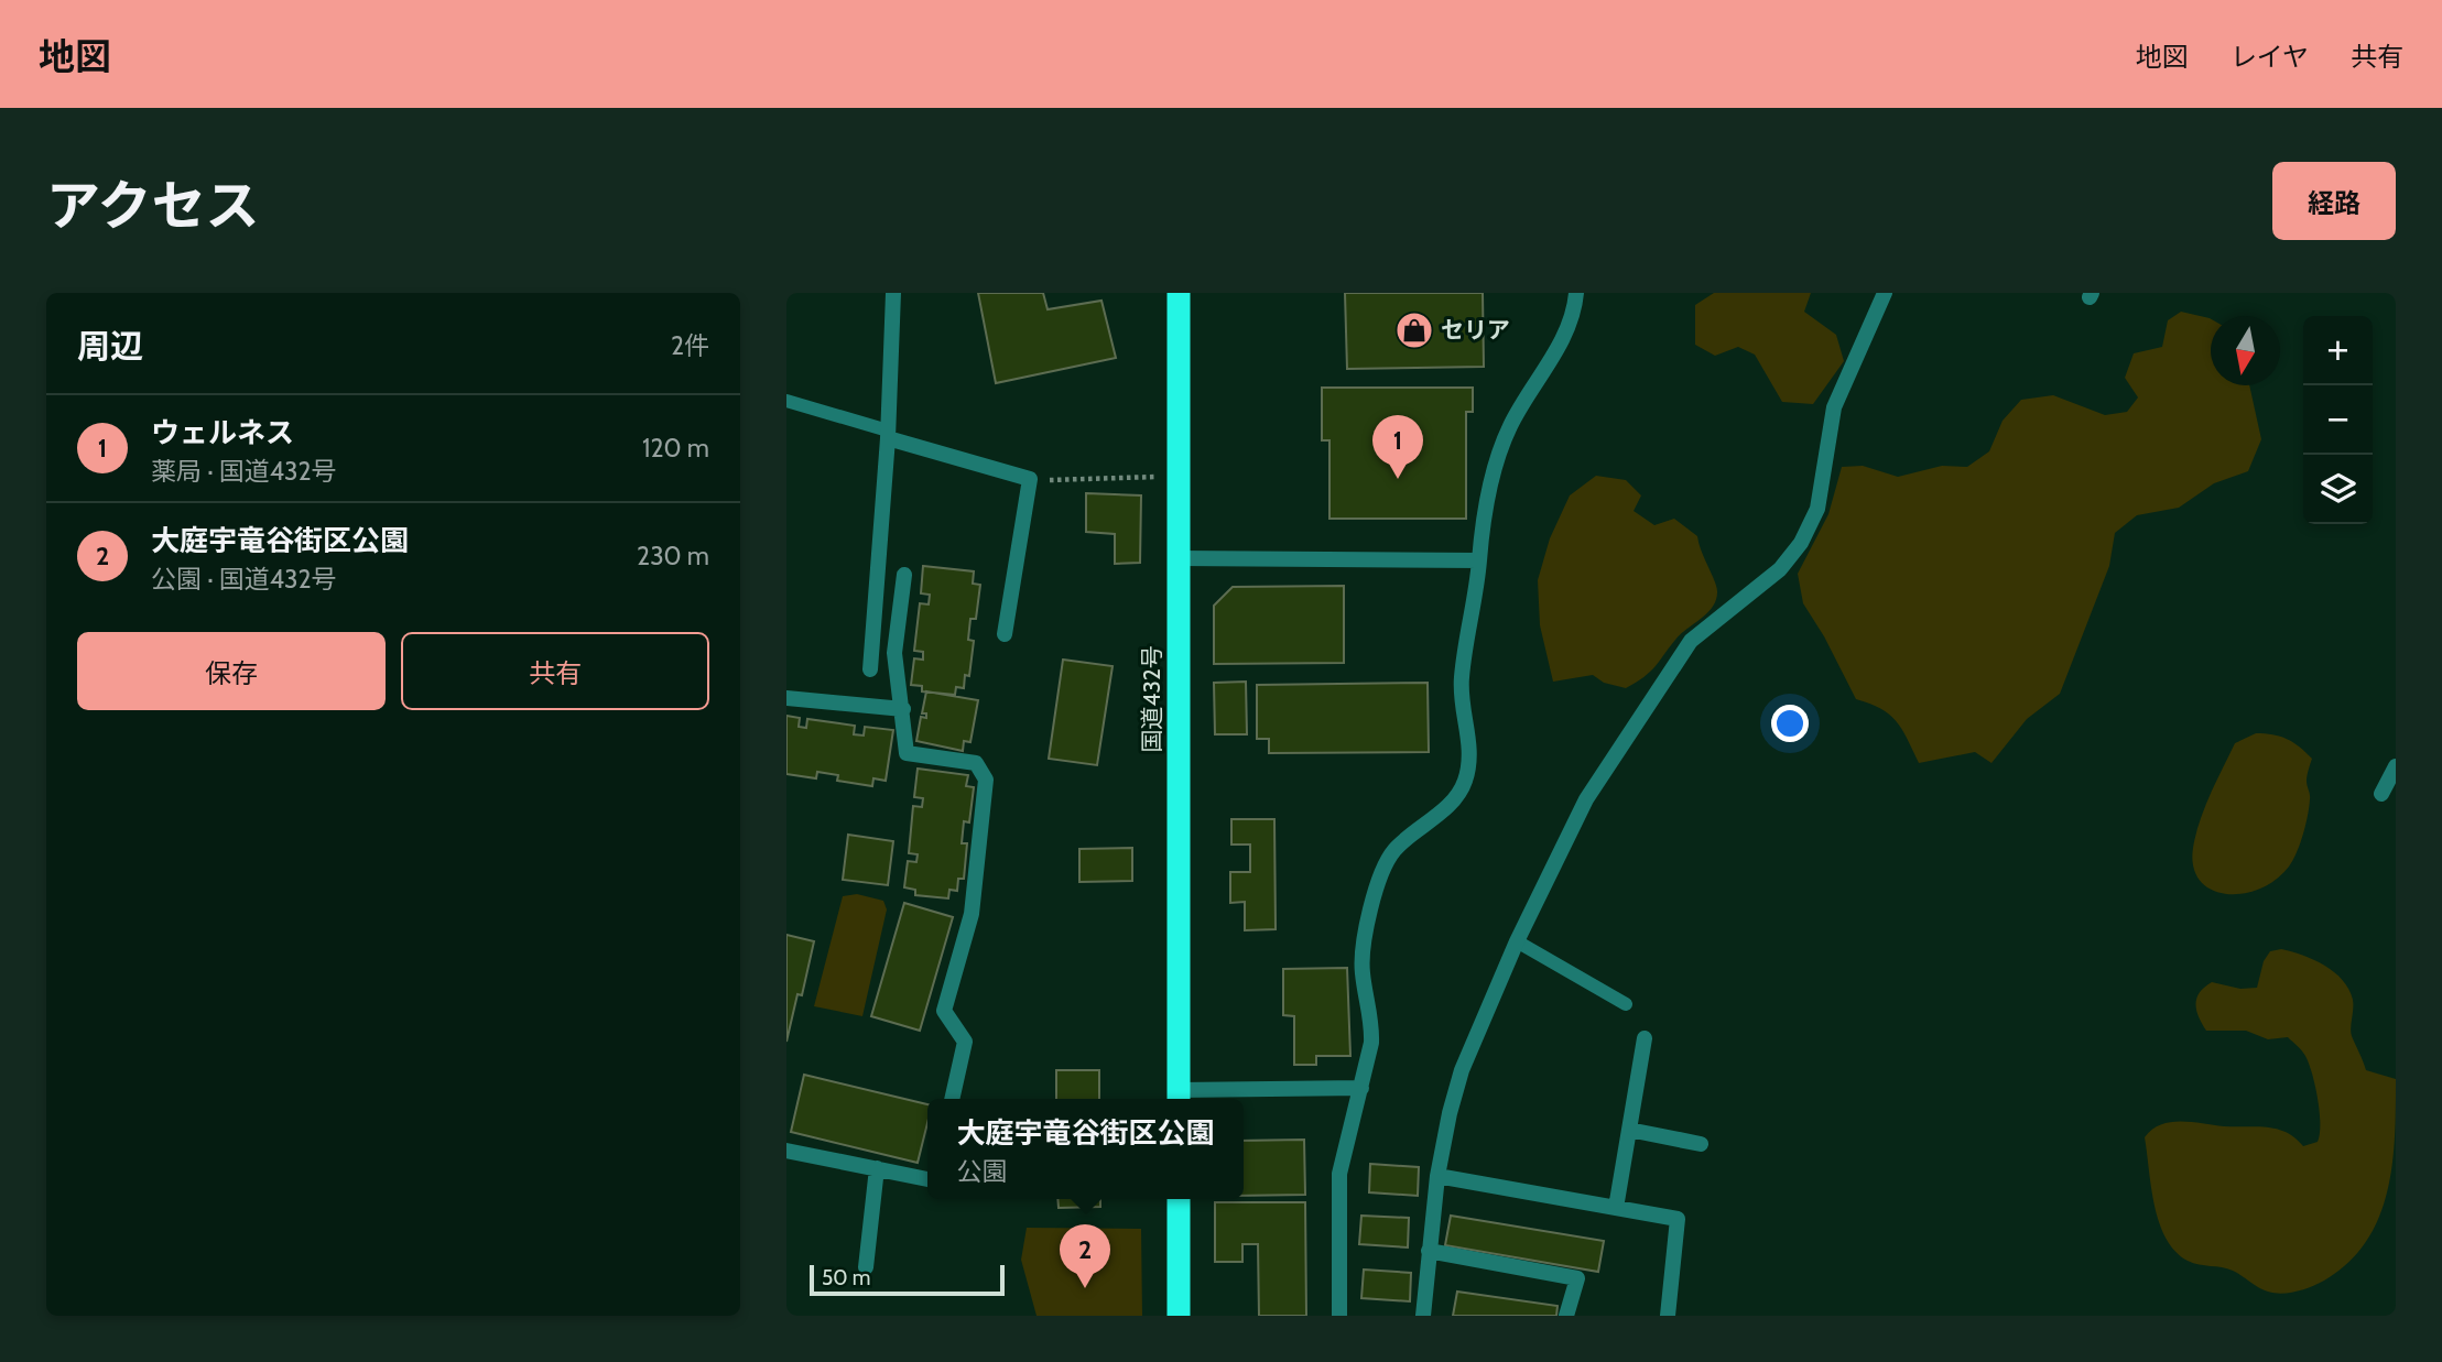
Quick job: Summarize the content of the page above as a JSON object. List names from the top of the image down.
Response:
{
  "streets": {
    "highway": ["国道432号"]
  },
  "places": {
    "shop": ["セリア"]
  },
  "scale_bar": "50 m",
  "north": "bottom",
  "page": {
    "header": "地図",
    "nav": ["地図", "レイヤ", "共有"],
    "title": "アクセス",
    "buttons": [
      "経路",
      ["保存", "共有"]
    ],
    "heading": ["周辺", "2件"],
    "map_buttons": ["+", "−"],
    "list": [
      {
        "mark": "1",
        "name": "ウェルネス",
        "note": "薬局 · 国道432号",
        "value": "120 m"
      },
      {
        "mark": "2",
        "name": "大庭宇竜谷街区公園",
        "note": "公園 · 国道432号",
        "value": "230 m"
      }
    ],
    "pins": ["1", "2"],
    "popup": ["大庭宇竜谷街区公園", "公園"],
    "scale": "50 m"
  }
}
